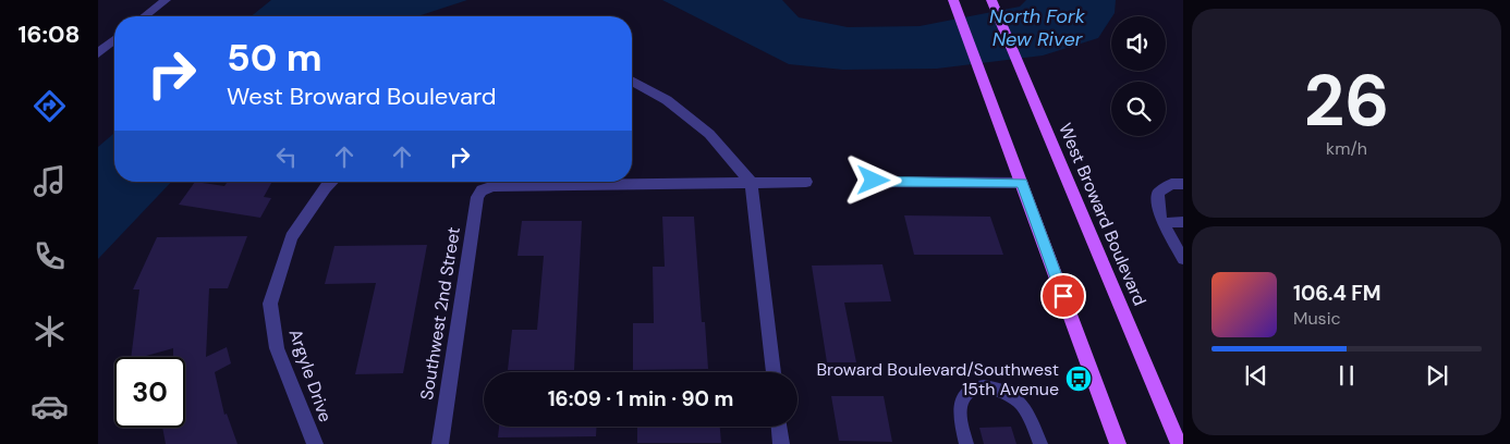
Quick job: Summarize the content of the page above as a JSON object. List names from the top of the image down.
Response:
{
  "streets": {
    "main road": ["West Broward Boulevard"],
    "street": ["Southwest 2nd Street", "Argyle Drive"]
  },
  "water": ["North Fork New River"],
  "places": {
    "bus stop": ["Broward Boulevard/Southwest 15th Avenue"]
  },
  "page": {
    "tabs": "16:08",
    "tile": ["26", "km/h"],
    "turn": ["50 m", "West Broward Boulevard"],
    "song": ["106.4 FM", "Music"],
    "limit": "30",
    "trip": "16:09 · 1 min · 90 m"
  }
}
